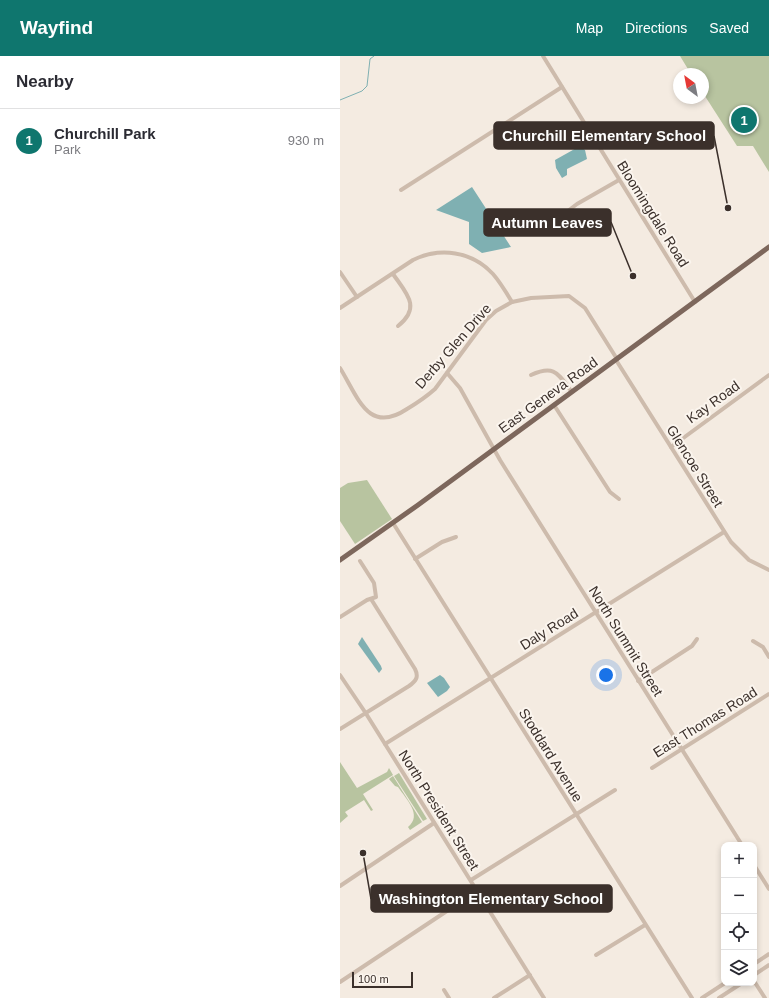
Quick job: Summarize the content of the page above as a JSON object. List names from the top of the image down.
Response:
{
  "streets": {
    "main road": ["East Geneva Road"],
    "street": [
      "Bloomingdale Road",
      "Derby Glen Drive",
      "Kay Road",
      "Glencoe Street",
      "Daly Road",
      "North Summit Street",
      "East Thomas Road",
      "Stoddard Avenue",
      "North President Street"
    ]
  },
  "crossings": [
    ["Bloomingdale Road", "East Geneva Road"],
    ["Derby Glen Drive", "Glencoe Street"],
    ["Derby Glen Drive", "North Summit Street"],
    ["East Geneva Road", "Glencoe Street"],
    ["East Geneva Road", "North Summit Street"],
    ["East Geneva Road", "Stoddard Avenue"],
    ["Kay Road", "Glencoe Street"],
    ["Glencoe Street", "Daly Road"],
    ["Daly Road", "North Summit Street"],
    ["Daly Road", "Stoddard Avenue"],
    ["Daly Road", "North President Street"],
    ["North Summit Street", "East Thomas Road"]
  ],
  "places": ["Churchill Elementary School", "Autumn Leaves", "Washington Elementary School"],
  "scale_bar": "100 m",
  "north": "top left",
  "page": {
    "header": "Wayfind",
    "nav": ["Map", "Directions", "Saved"],
    "heading": "Nearby",
    "pins": "1",
    "list": [
      {
        "mark": "1",
        "name": "Churchill Park",
        "note": "Park",
        "value": "930 m"
      }
    ],
    "map_buttons": ["+", "−"],
    "scale": "100 m"
  }
}
